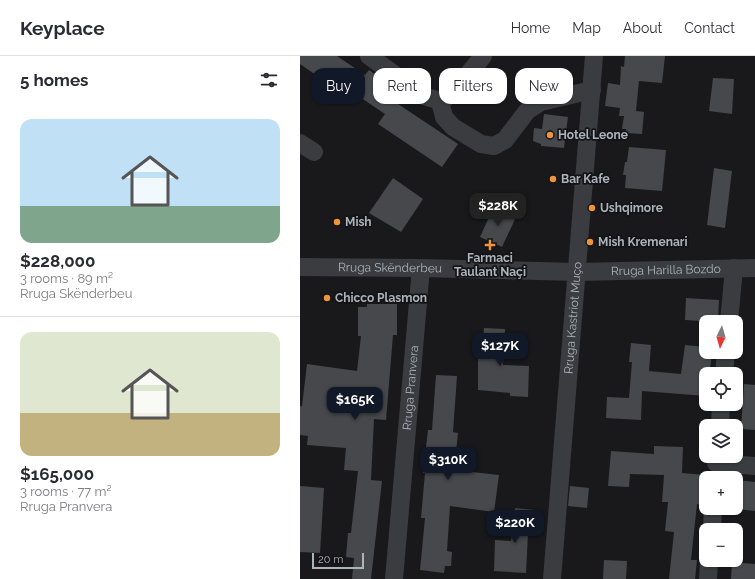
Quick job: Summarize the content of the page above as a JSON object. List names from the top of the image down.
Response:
{
  "streets": {
    "street": [
      "Rruga Skënderbeu",
      "Rruga Harilla Bozdo",
      "Rruga Kastriot Muço",
      "Rruga Pranvera"
    ]
  },
  "crossings": [
    ["Rruga Skënderbeu", "Rruga Harilla Bozdo"],
    ["Rruga Skënderbeu", "Rruga Kastriot Muço"],
    ["Rruga Skënderbeu", "Rruga Pranvera"],
    ["Rruga Harilla Bozdo", "Rruga Kastriot Muço"]
  ],
  "places": {
    "other": [
      "Hotel Leone",
      "Bar Kafe",
      "Ushqimore",
      "Mish",
      "Mish Kremenari",
      "Chicco Plasmon"
    ],
    "health": ["Farmaci Taulant Naçi"]
  },
  "scale_bar": "20 m",
  "north": "bottom",
  "page": {
    "header": "Keyplace",
    "nav": [
      "Home",
      "Map",
      "About",
      "Contact"
    ],
    "heading": "5 homes",
    "chip": [
      "Buy",
      "Rent",
      "Filters",
      "New"
    ],
    "list": [
      {
        "name": "$228,000",
        "note": "3 rooms · 89 m² · Rruga Skënderbeu"
      },
      {
        "name": "$165,000",
        "note": "3 rooms · 77 m² · Rruga Pranvera"
      }
    ],
    "price": [
      "$228K",
      "$127K",
      "$165K",
      "$310K",
      "$220K"
    ],
    "map_buttons": ["+", "−"],
    "scale": "20 m"
  }
}
